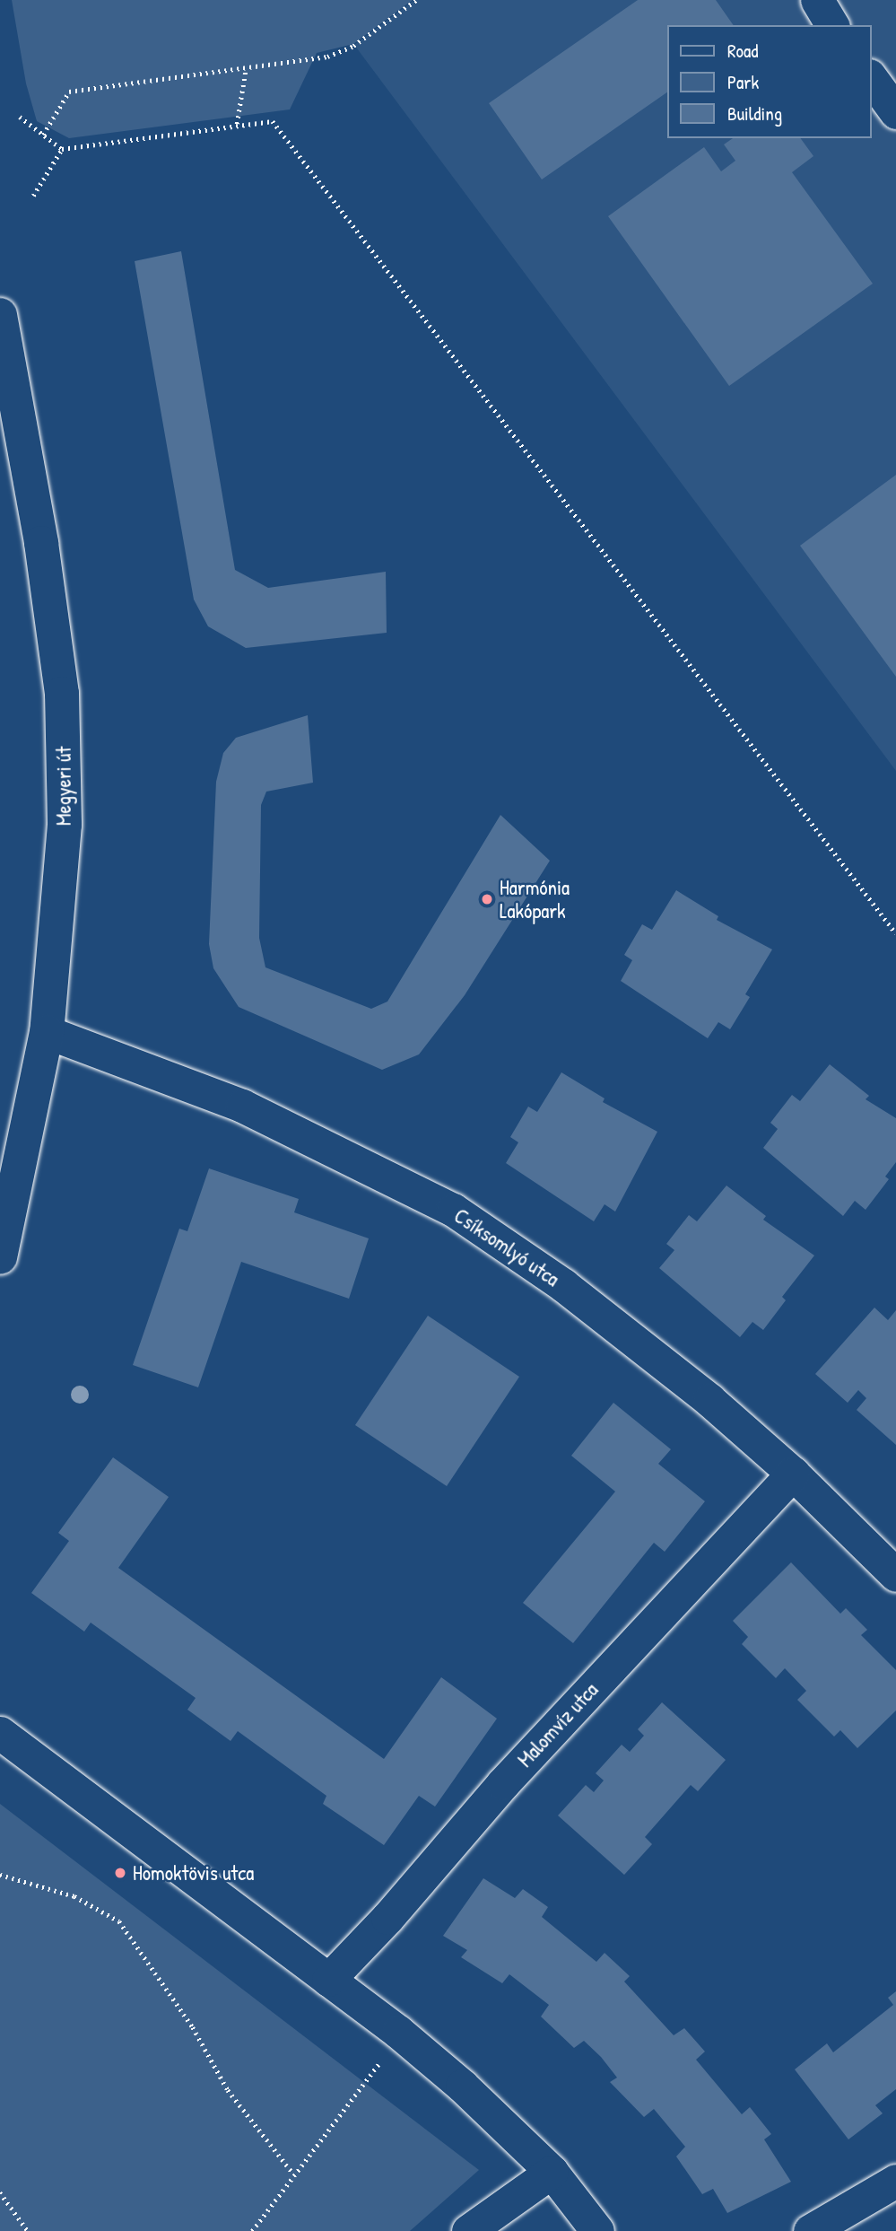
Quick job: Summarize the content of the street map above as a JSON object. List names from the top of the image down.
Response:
{
  "streets": {
    "main road": ["Megyeri út"],
    "street": ["Csíksomlyó utca", "Malomvíz utca"]
  },
  "crossings": [
    ["Megyeri út", "Csíksomlyó utca"],
    ["Csíksomlyó utca", "Malomvíz utca"]
  ],
  "places": ["Harmónia Lakópark", "Homoktövis utca"],
  "legend": ["Road", "Park", "Building"]
}
